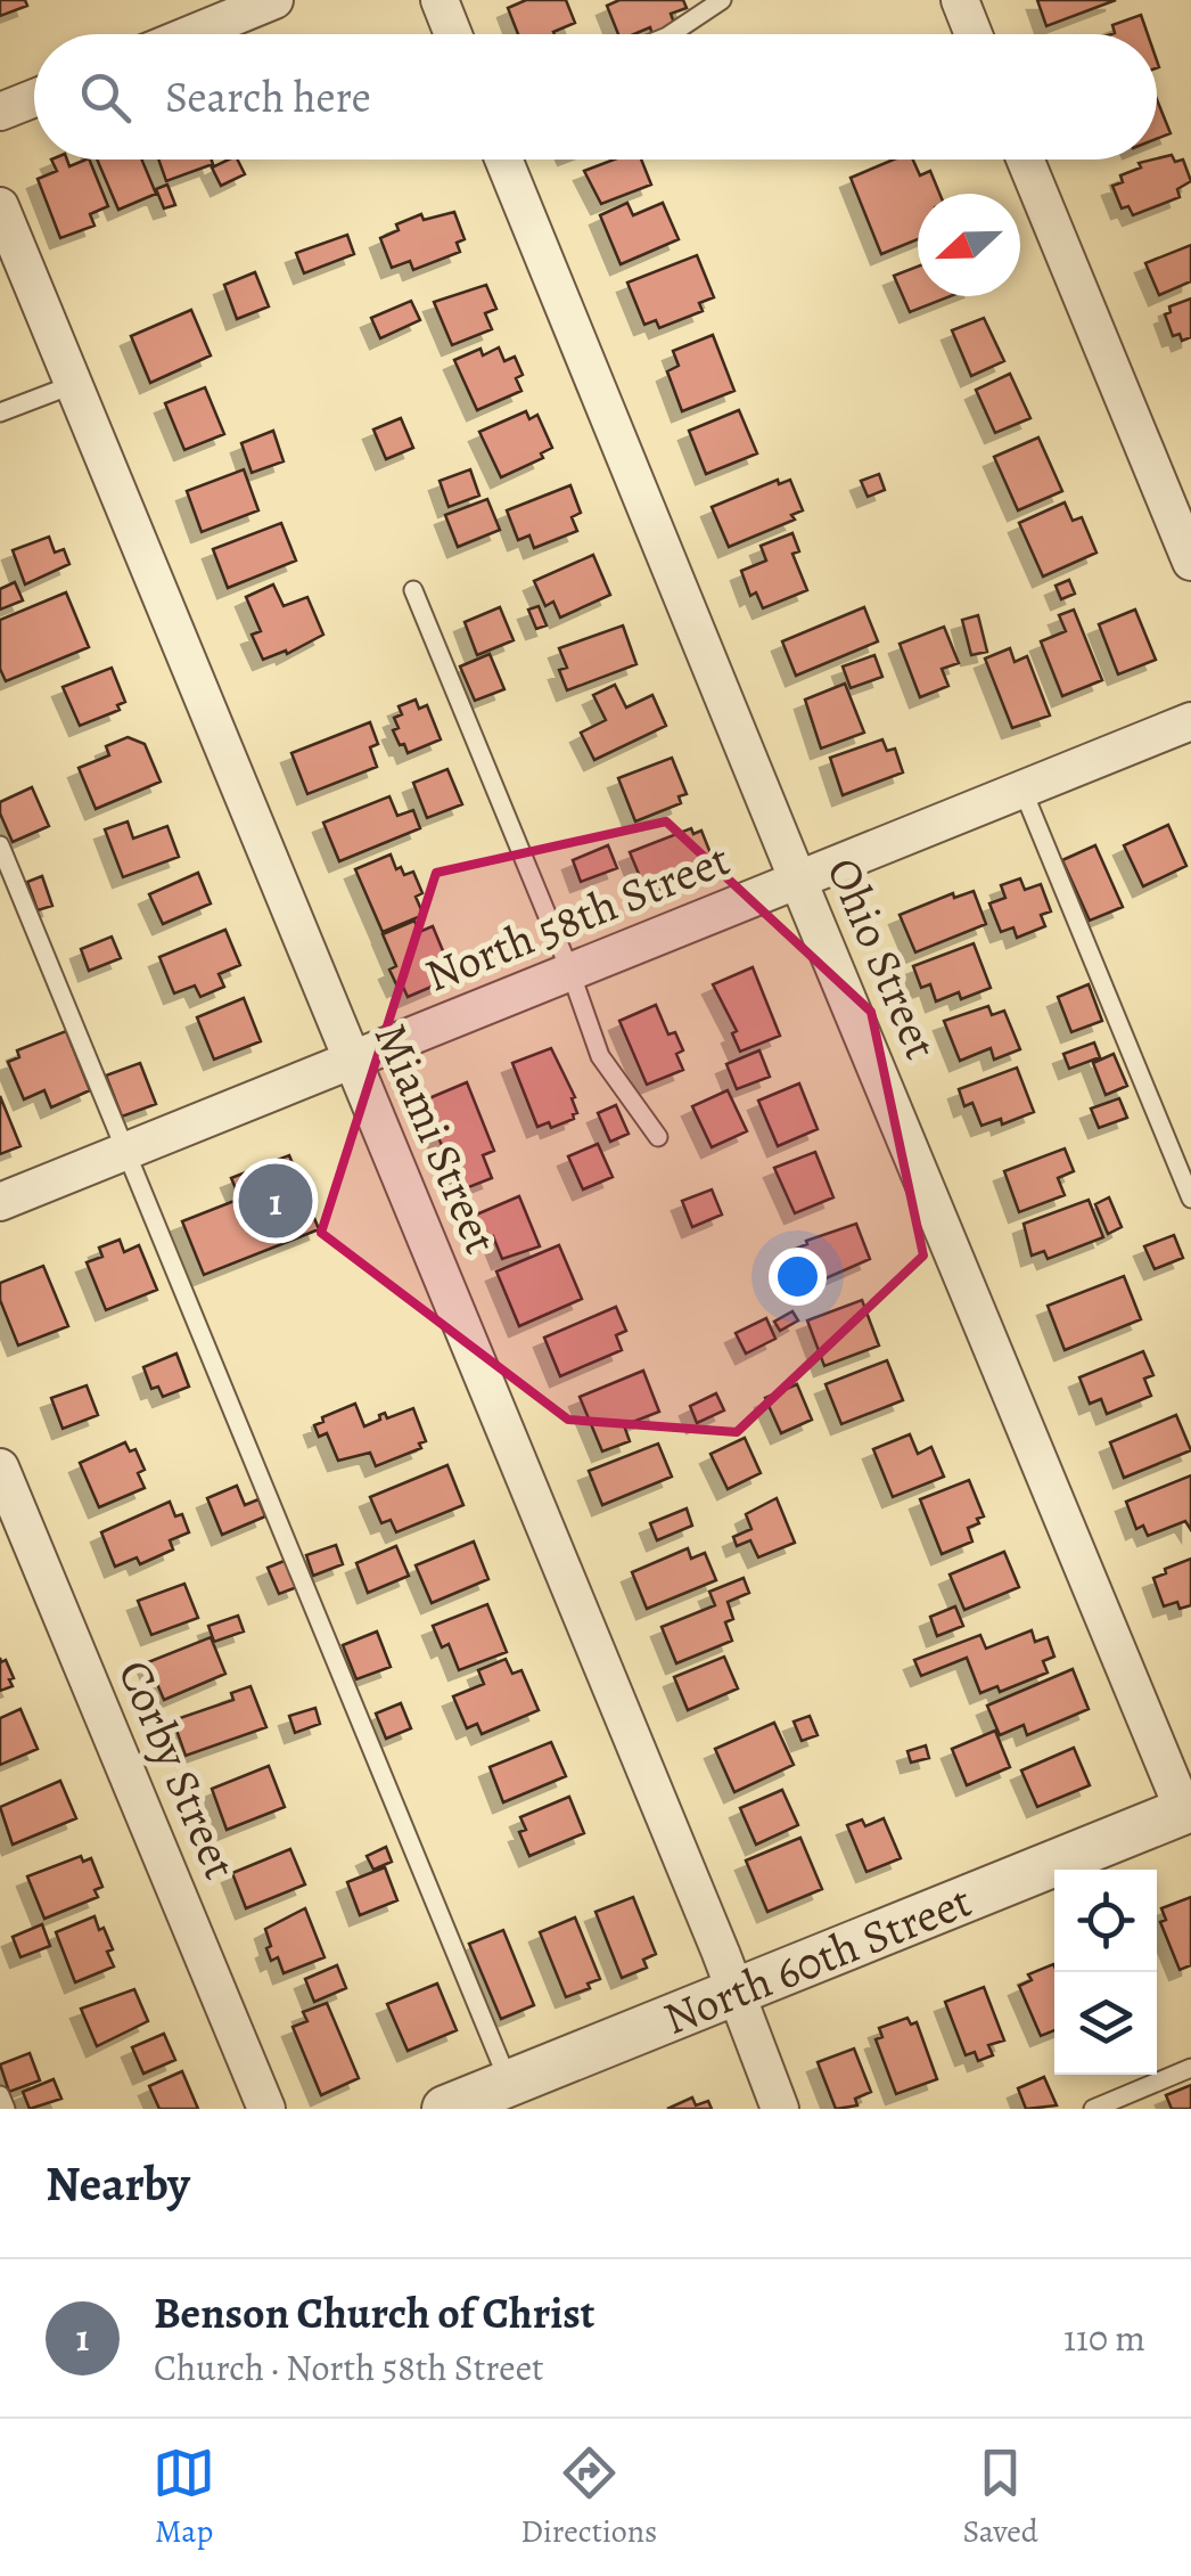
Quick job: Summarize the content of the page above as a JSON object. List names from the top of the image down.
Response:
{
  "streets": {
    "street": [
      "North 58th Street",
      "Ohio Street",
      "Miami Street",
      "Corby Street",
      "North 60th Street"
    ]
  },
  "crossings": [
    ["North 58th Street", "Ohio Street"],
    ["North 58th Street", "Miami Street"],
    ["Ohio Street", "North 60th Street"],
    ["Miami Street", "North 60th Street"]
  ],
  "north": "left",
  "page": {
    "search": "Search here",
    "pins": "1",
    "heading": "Nearby",
    "list": [
      {
        "mark": "1",
        "name": "Benson Church of Christ",
        "note": "Church · North 58th Street",
        "value": "110 m"
      }
    ],
    "nav": ["Map", "Directions", "Saved"]
  }
}
